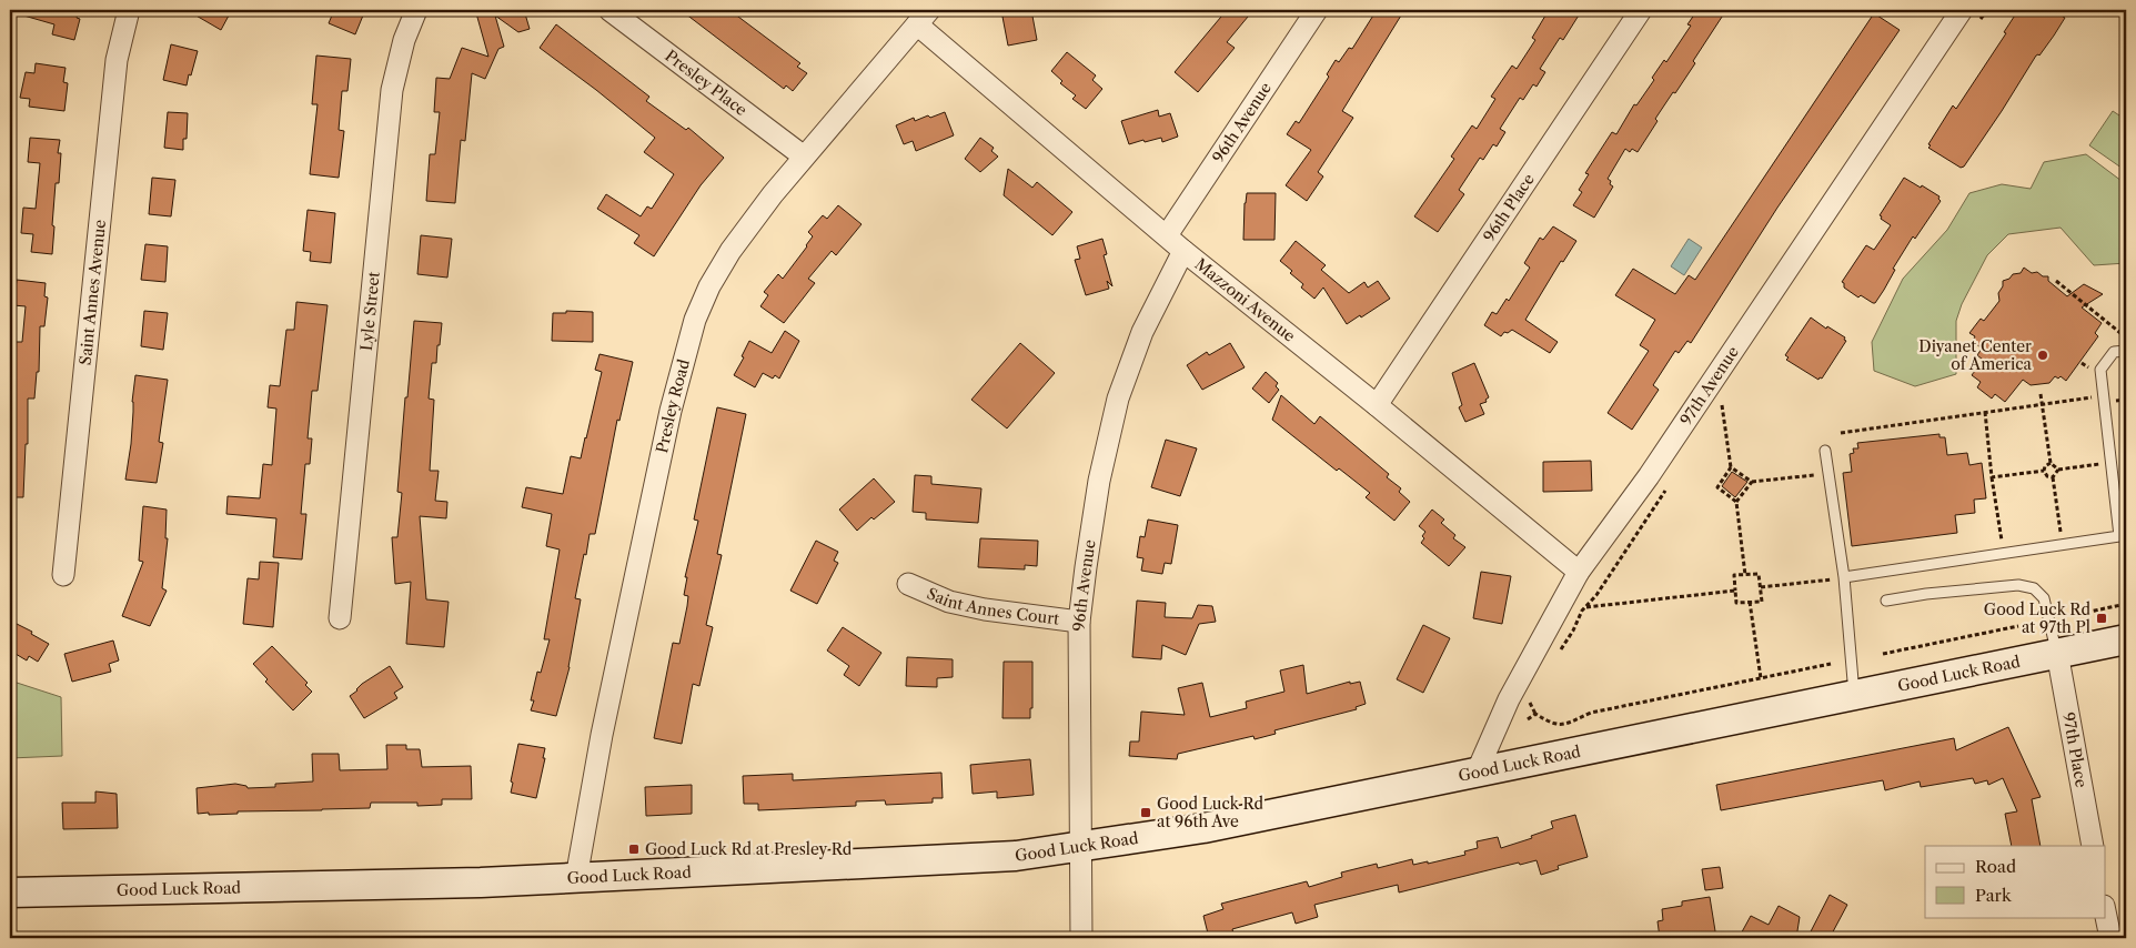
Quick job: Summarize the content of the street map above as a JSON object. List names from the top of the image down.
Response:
{
  "streets": {
    "main road": ["Good Luck Road"],
    "street": [
      "Presley Place",
      "96th Avenue",
      "96th Place",
      "Saint Annes Avenue",
      "Mazzoni Avenue",
      "Lyle Street",
      "97th Avenue",
      "Presley Road",
      "Saint Annes Court",
      "97th Place"
    ]
  },
  "crossings": [
    ["Presley Place", "Presley Road"],
    ["96th Avenue", "Mazzoni Avenue"],
    ["96th Avenue", "Saint Annes Court"],
    ["96th Avenue", "Good Luck Road"],
    ["96th Place", "Mazzoni Avenue"],
    ["Mazzoni Avenue", "97th Avenue"],
    ["Mazzoni Avenue", "Presley Road"],
    ["97th Avenue", "Good Luck Road"],
    ["Presley Road", "Good Luck Road"],
    ["Good Luck Road", "97th Place"]
  ],
  "places": {
    "other": ["Diyanet Center of America"],
    "transit": ["Good Luck Rd at 97th Pl", "Good Luck Rd at 96th Ave", "Good Luck Rd at Presley Rd"]
  },
  "legend": ["Road", "Park"]
}
